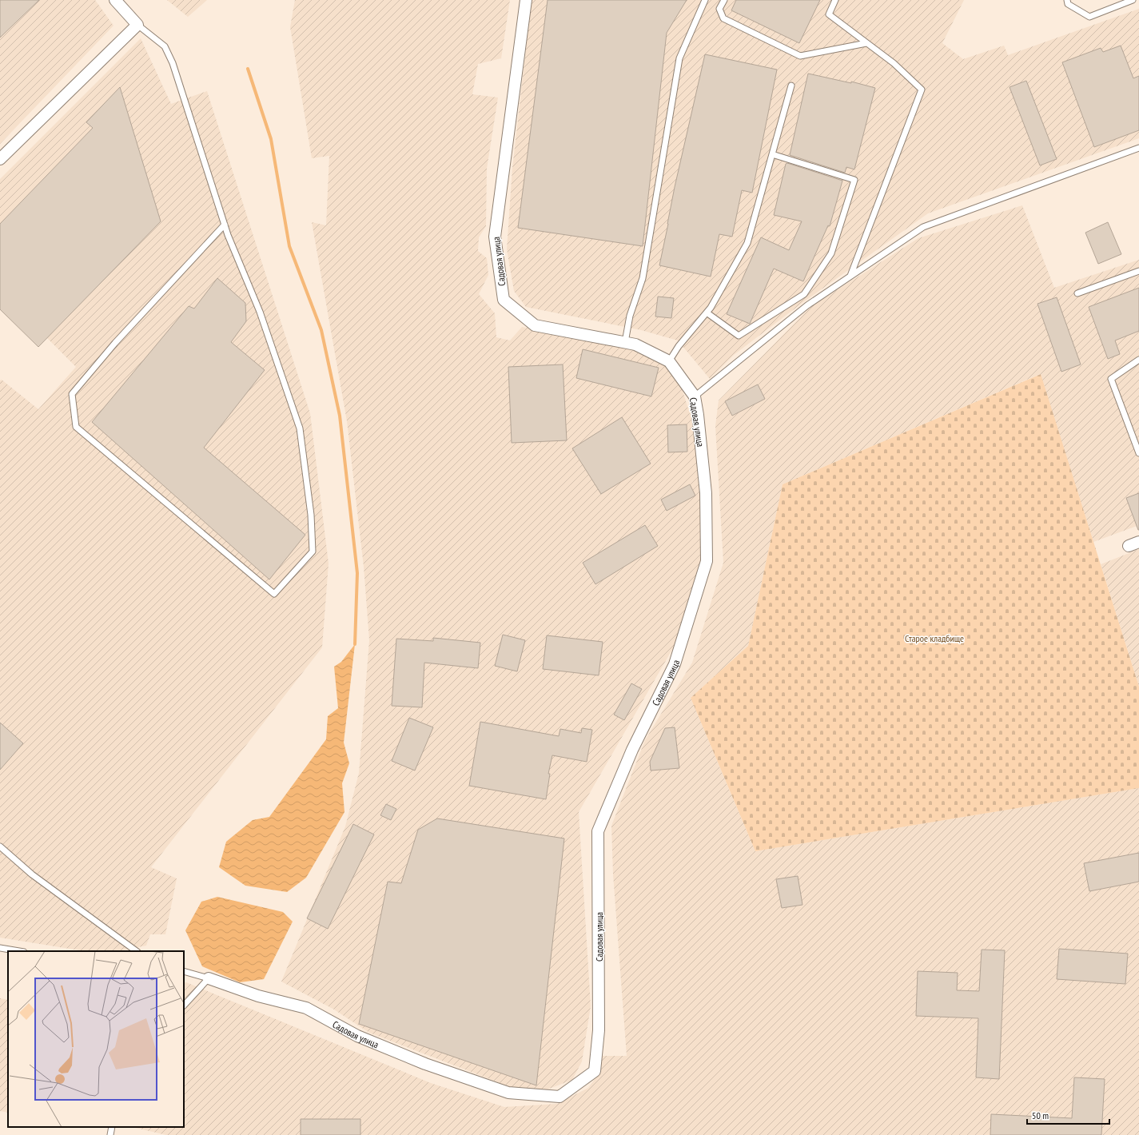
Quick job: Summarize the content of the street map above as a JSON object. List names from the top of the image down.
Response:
{
  "streets": {
    "street": ["Садовая улица"]
  },
  "parks": ["Старое кладбище"],
  "scale_bar": "50 m"
}
